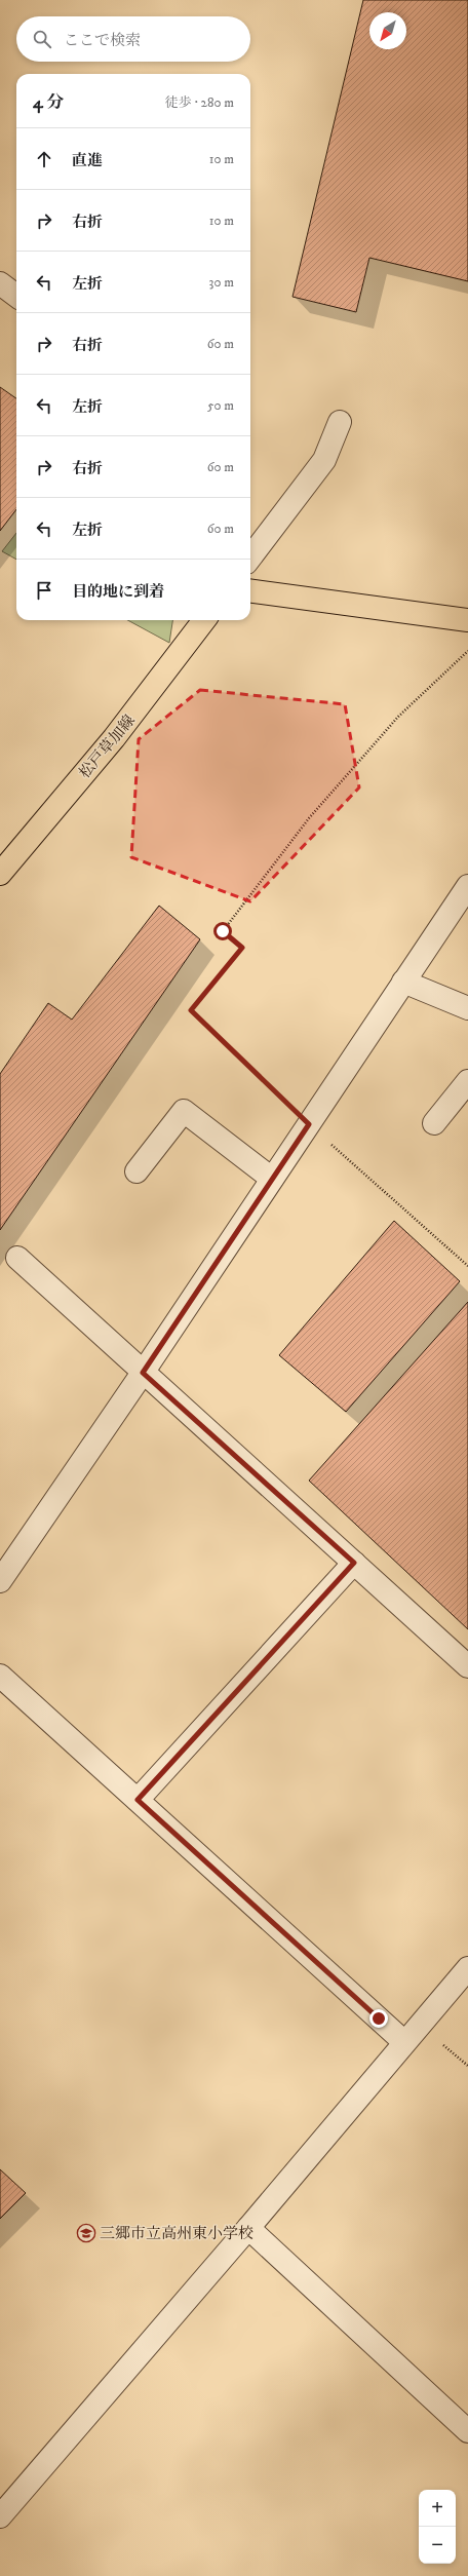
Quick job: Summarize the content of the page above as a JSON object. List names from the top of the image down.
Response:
{
  "streets": {
    "main road": ["松戸草加線"]
  },
  "places": {
    "school or university": ["三郷市立高州東小学校"]
  },
  "north": "bottom left",
  "page": {
    "search": "ここで検索",
    "heading": ["4 分", "徒歩 · 280 m"],
    "list": [
      ["直進", "10 m"],
      ["右折", "10 m"],
      ["左折", "30 m"],
      ["右折", "60 m"],
      ["左折", "50 m"],
      ["右折", "60 m"],
      ["左折", "60 m"],
      "目的地に到着"
    ],
    "map_buttons": ["+", "−"]
  }
}
